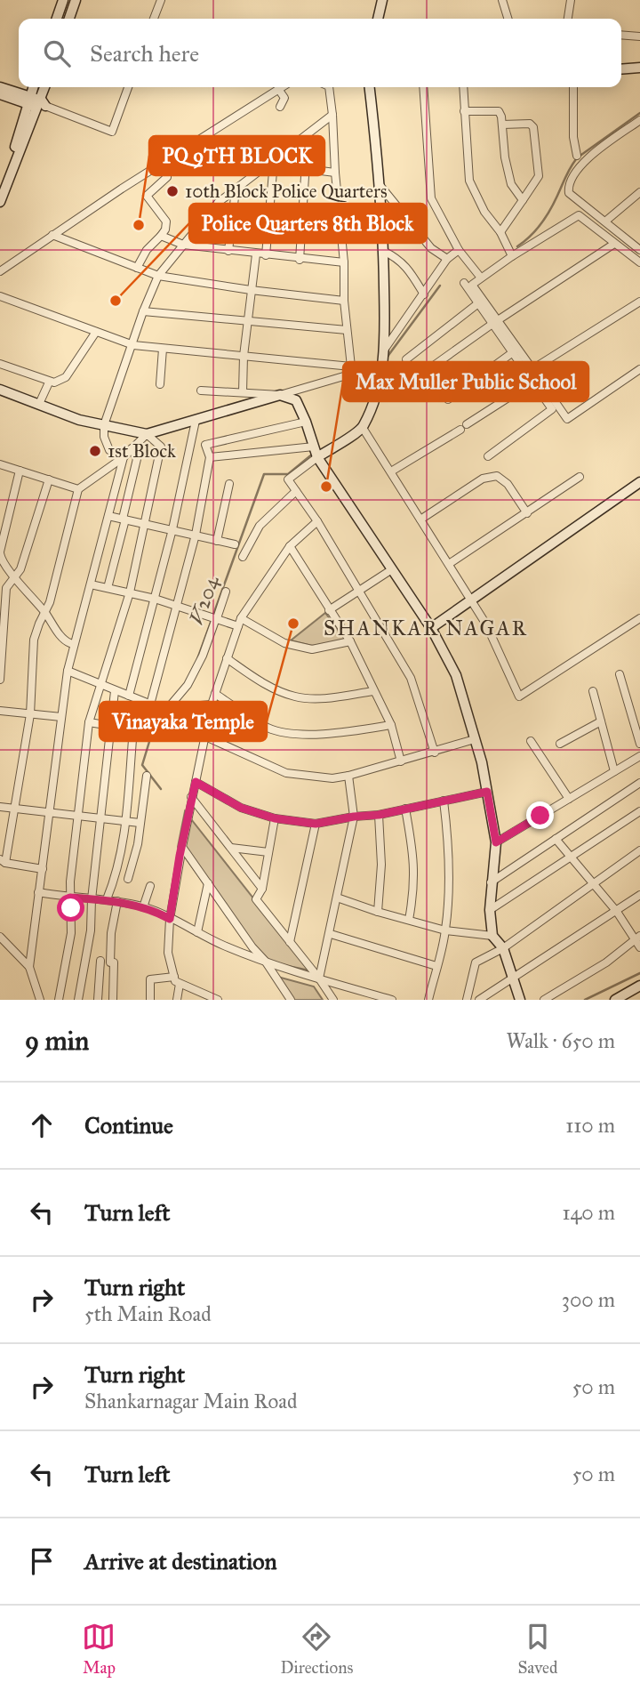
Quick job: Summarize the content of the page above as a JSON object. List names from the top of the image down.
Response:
{
  "districts": ["SHANKAR NAGAR"],
  "water": ["V204"],
  "places": [
    "10th Block Police Quarters",
    "PQ 9TH BLOCK",
    "Police Quarters 8th Block",
    "1st Block",
    "Max Muller Public School",
    "Vinayaka Temple"
  ],
  "page": {
    "search": "Search here",
    "heading": ["9 min", "Walk · 650 m"],
    "list": [
      ["Continue", "110 m"],
      ["Turn left", "140 m"],
      ["Turn right", "5th Main Road", "300 m"],
      ["Turn right", "Shankarnagar Main Road", "50 m"],
      ["Turn left", "50 m"],
      "Arrive at destination"
    ],
    "nav": ["Map", "Directions", "Saved"]
  }
}
